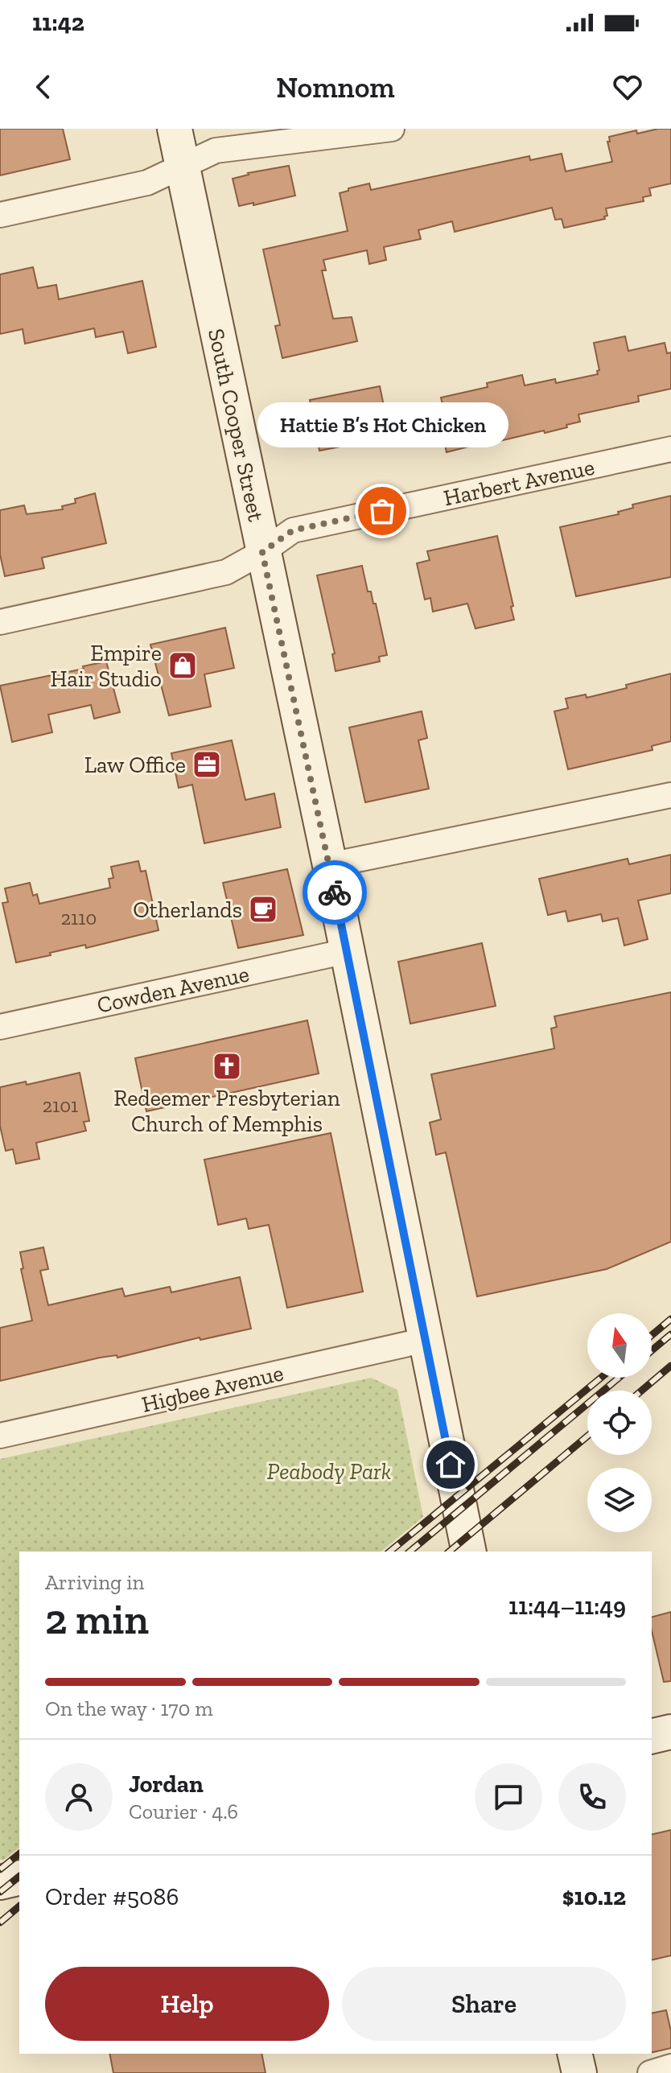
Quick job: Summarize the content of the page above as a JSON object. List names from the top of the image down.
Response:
{
  "streets": {
    "main road": ["South Cooper Street"],
    "street": ["Harbert Avenue", "Cowden Avenue", "Higbee Avenue"]
  },
  "crossings": [
    ["South Cooper Street", "Harbert Avenue"],
    ["South Cooper Street", "Cowden Avenue"],
    ["South Cooper Street", "Higbee Avenue"]
  ],
  "parks": ["Peabody Park"],
  "places": {
    "other": ["Hattie B’s Hot Chicken"],
    "shop": ["Empire Hair Studio"],
    "office": ["Law Office"],
    "cafe": ["Otherlands"],
    "church": ["Redeemer Presbyterian Church of Memphis"]
  },
  "house_numbers": ["2110", "2101"],
  "north": "top",
  "page": {
    "status": "11:42",
    "header": "Nomnom",
    "bubble": "Hattie B’s Hot Chicken",
    "heading": ["2 min", "Arriving in", "11:44–11:49"],
    "panel": [
      "Jordan",
      "Courier · 4.6",
      "Order #5086",
      "$10.12"
    ],
    "bar": "On the way · 170 m",
    "buttons": ["Help", "Share"]
  }
}
